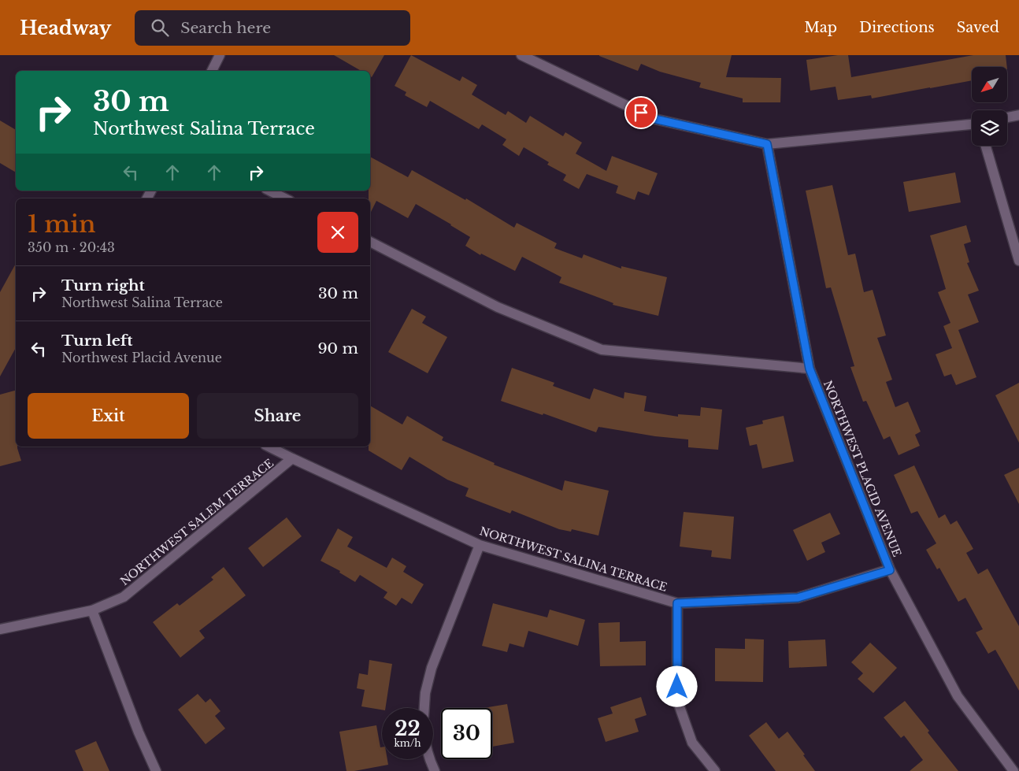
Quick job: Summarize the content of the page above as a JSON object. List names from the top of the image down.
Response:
{
  "streets": {
    "street": ["NORTHWEST PLACID AVENUE", "NORTHWEST SALEM TERRACE", "NORTHWEST SALINA TERRACE"]
  },
  "crossings": [
    ["NORTHWEST PLACID AVENUE", "NORTHWEST SALINA TERRACE"],
    ["NORTHWEST SALEM TERRACE", "NORTHWEST SALINA TERRACE"]
  ],
  "north": "bottom left",
  "page": {
    "header": "Headway",
    "search": "Search here",
    "nav": ["Map", "Directions", "Saved"],
    "turn": ["30 m", "Northwest Salina Terrace"],
    "heading": ["1 min", "350 m · 20:43"],
    "list": [
      {
        "name": "Turn right",
        "note": "Northwest Salina Terrace",
        "value": "30 m"
      },
      {
        "name": "Turn left",
        "note": "Northwest Placid Avenue",
        "value": "90 m"
      }
    ],
    "buttons": ["Exit", "Share"],
    "speed": "22 km/h",
    "limit": "30"
  }
}
